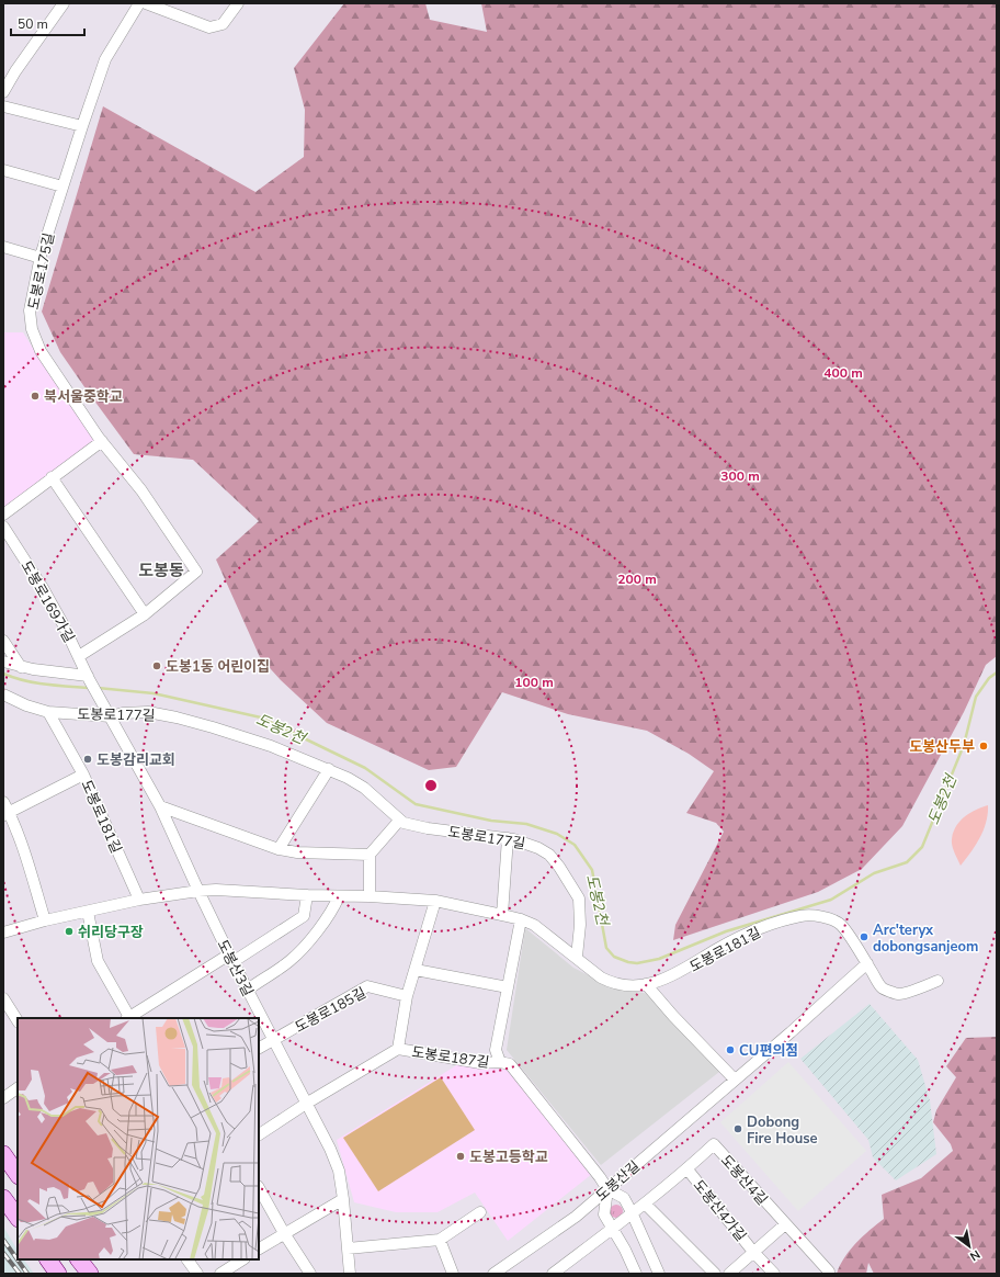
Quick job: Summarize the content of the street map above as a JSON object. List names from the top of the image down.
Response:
{
  "streets": {
    "street": [
      "도봉로175길",
      "도봉로169가길",
      "도봉로177길",
      "도봉로181길",
      "도봉산3길",
      "도봉로185길",
      "도봉로187길",
      "도봉산4길",
      "도봉산길",
      "도봉산4가길"
    ]
  },
  "crossings": [
    ["도봉로175길", "도봉로169가길"],
    ["도봉로169가길", "도봉로177길"],
    ["도봉로169가길", "도봉산3길"],
    ["도봉로177길", "도봉로181길"],
    ["도봉로177길", "도봉산3길"],
    ["도봉로181길", "도봉산3길"],
    ["도봉로181길", "도봉산길"],
    ["도봉산3길", "도봉로185길"],
    ["도봉산3길", "도봉로187길"],
    ["도봉로187길", "도봉산길"],
    ["도봉산4길", "도봉산4가길"]
  ],
  "districts": ["도봉동"],
  "water": ["도봉2천"],
  "places": [
    "북서울중학교",
    "도봉1동 어린이집",
    "도봉산두부",
    "도봉감리교회",
    "쉬리당구장",
    "Arc'teryx dobongsanjeom",
    "CU편의점",
    "Dobong Fire House",
    "도봉고등학교"
  ],
  "scale_bar": "50 m",
  "north": "bottom right",
  "rings": [
    "400 m",
    "300 m",
    "200 m",
    "100 m"
  ]
}
